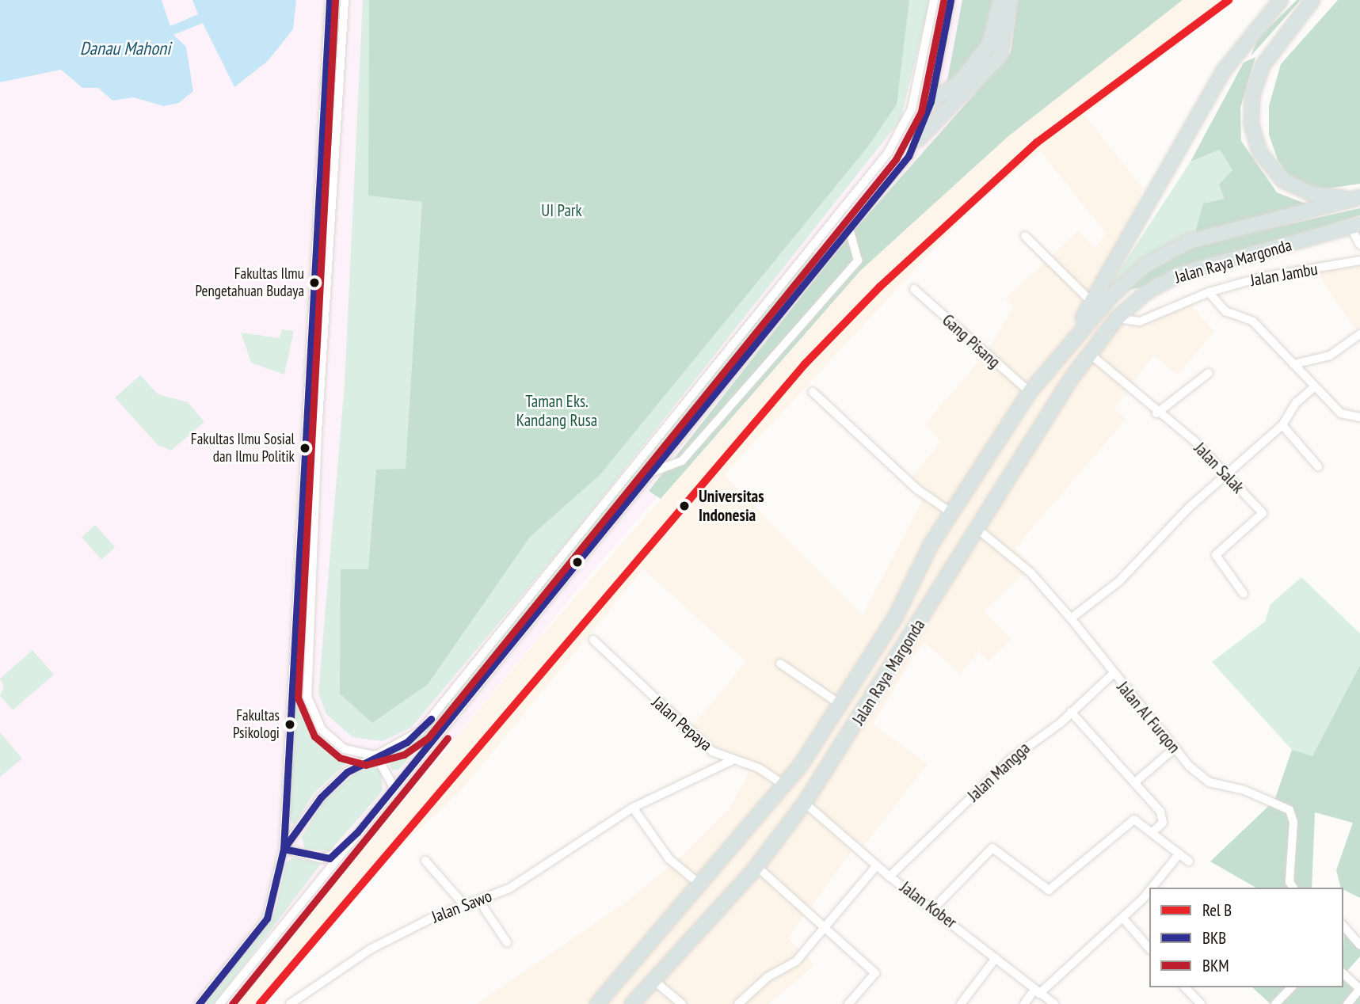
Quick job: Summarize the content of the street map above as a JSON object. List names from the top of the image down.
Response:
{
  "streets": {
    "main road": ["Jalan Raya Margonda"],
    "street": [
      "Jalan Jambu",
      "Gang Pisang",
      "Jalan Salak",
      "Jalan Al Furqon",
      "Jalan Pepaya",
      "Jalan Mangga",
      "Jalan Kober",
      "Jalan Sawo"
    ]
  },
  "crossings": [
    ["Jalan Raya Margonda", "Jalan Jambu"],
    ["Jalan Raya Margonda", "Gang Pisang"],
    ["Jalan Raya Margonda", "Jalan Salak"],
    ["Jalan Raya Margonda", "Jalan Al Furqon"],
    ["Jalan Raya Margonda", "Jalan Pepaya"],
    ["Jalan Raya Margonda", "Jalan Kober"],
    ["Jalan Al Furqon", "Jalan Mangga"],
    ["Jalan Pepaya", "Jalan Sawo"],
    ["Jalan Mangga", "Jalan Kober"]
  ],
  "water": ["Danau Mahoni"],
  "parks": ["UI Park", "Taman Eks. Kandang Rusa"],
  "places": [
    "Fakultas Ilmu Pengetahuan Budaya",
    "Fakultas Ilmu Sosial dan Ilmu Politik",
    "Universitas Indonesia",
    "Fakultas Psikologi"
  ],
  "lines": ["rail line B", "transit line BKB", "transit line BKM"],
  "legend": ["Rel B", "BKB", "BKM"]
}
